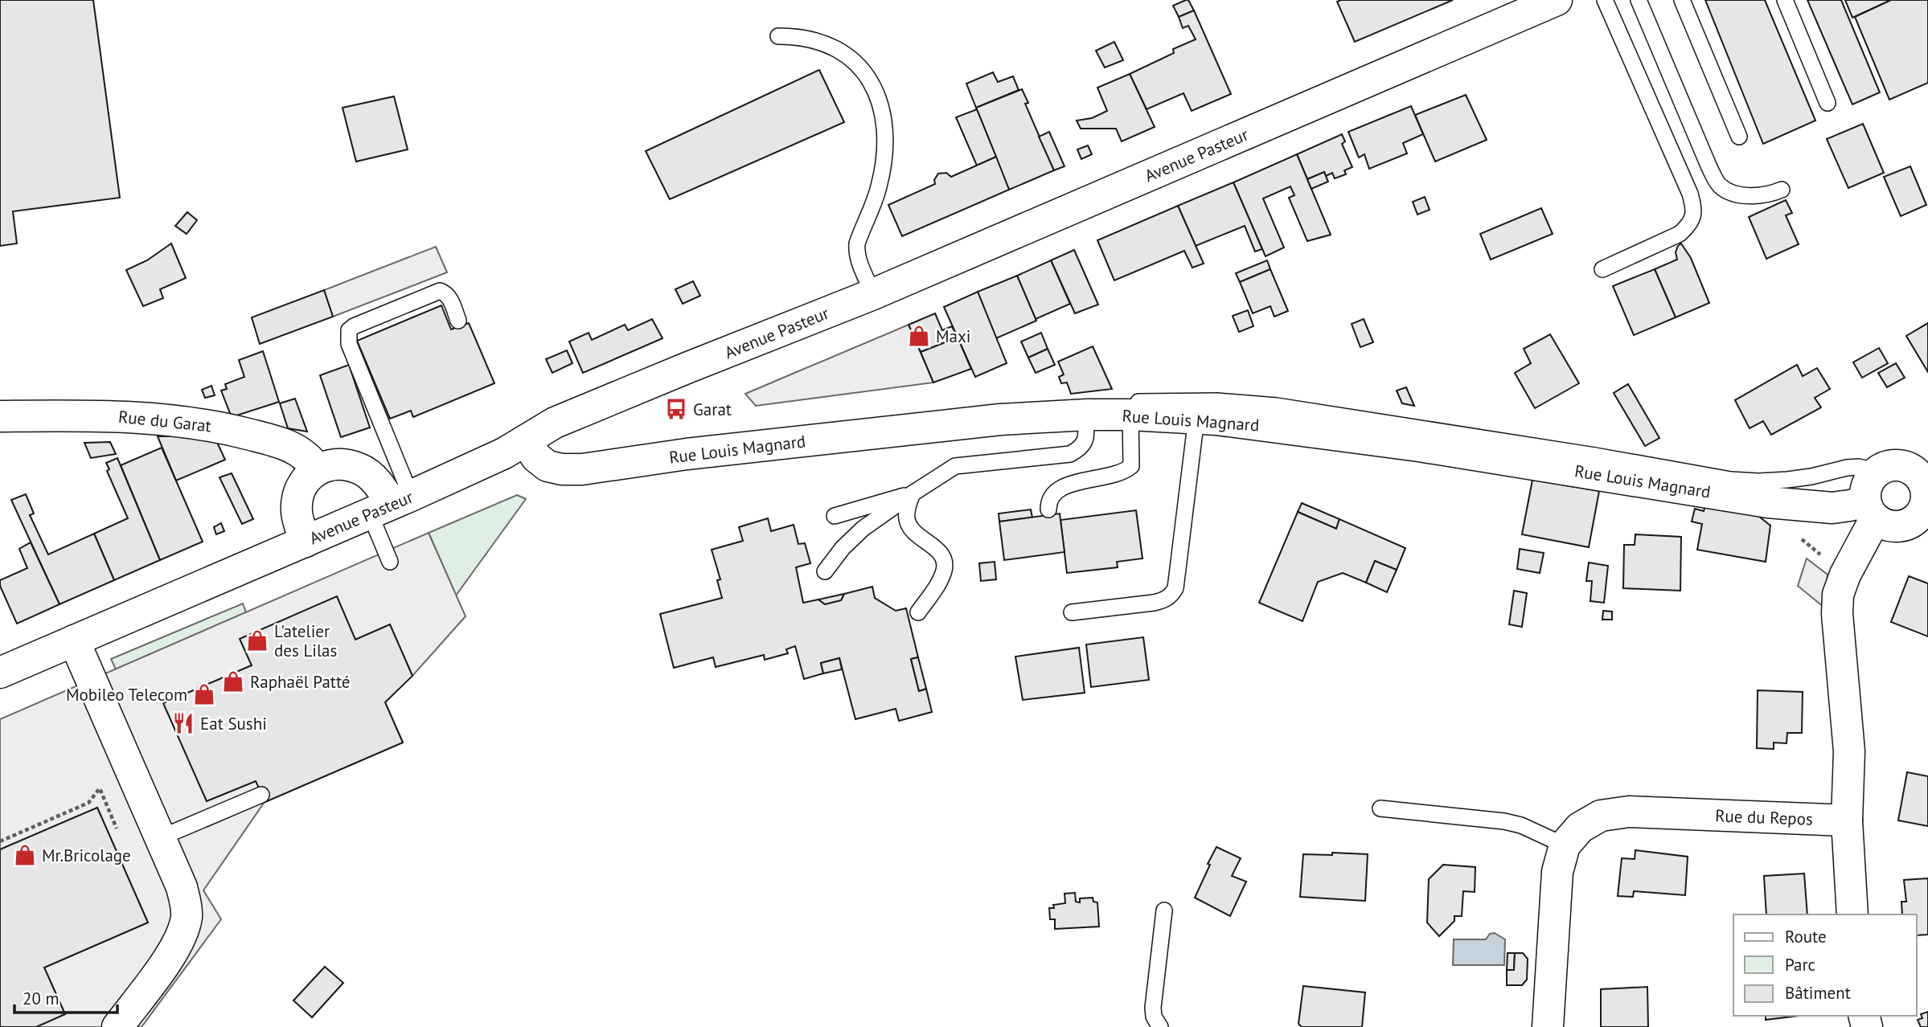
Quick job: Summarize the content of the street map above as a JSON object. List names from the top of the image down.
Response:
{
  "streets": {
    "street": [
      "Avenue Pasteur",
      "Rue Louis Magnard",
      "Rue du Garat",
      "Rue du Repos"
    ]
  },
  "crossings": [
    ["Avenue Pasteur", "Rue Louis Magnard"]
  ],
  "places": {
    "shop": [
      "Maxi",
      "L'atelier des Lilas",
      "Raphaël Patté",
      "Mobileo Telecom",
      "Mr.Bricolage"
    ],
    "bus stop": ["Garat"],
    "restaurant": ["Eat Sushi"]
  },
  "legend": ["Route", "Parc", "Bâtiment"],
  "scale_bar": "20 m"
}
